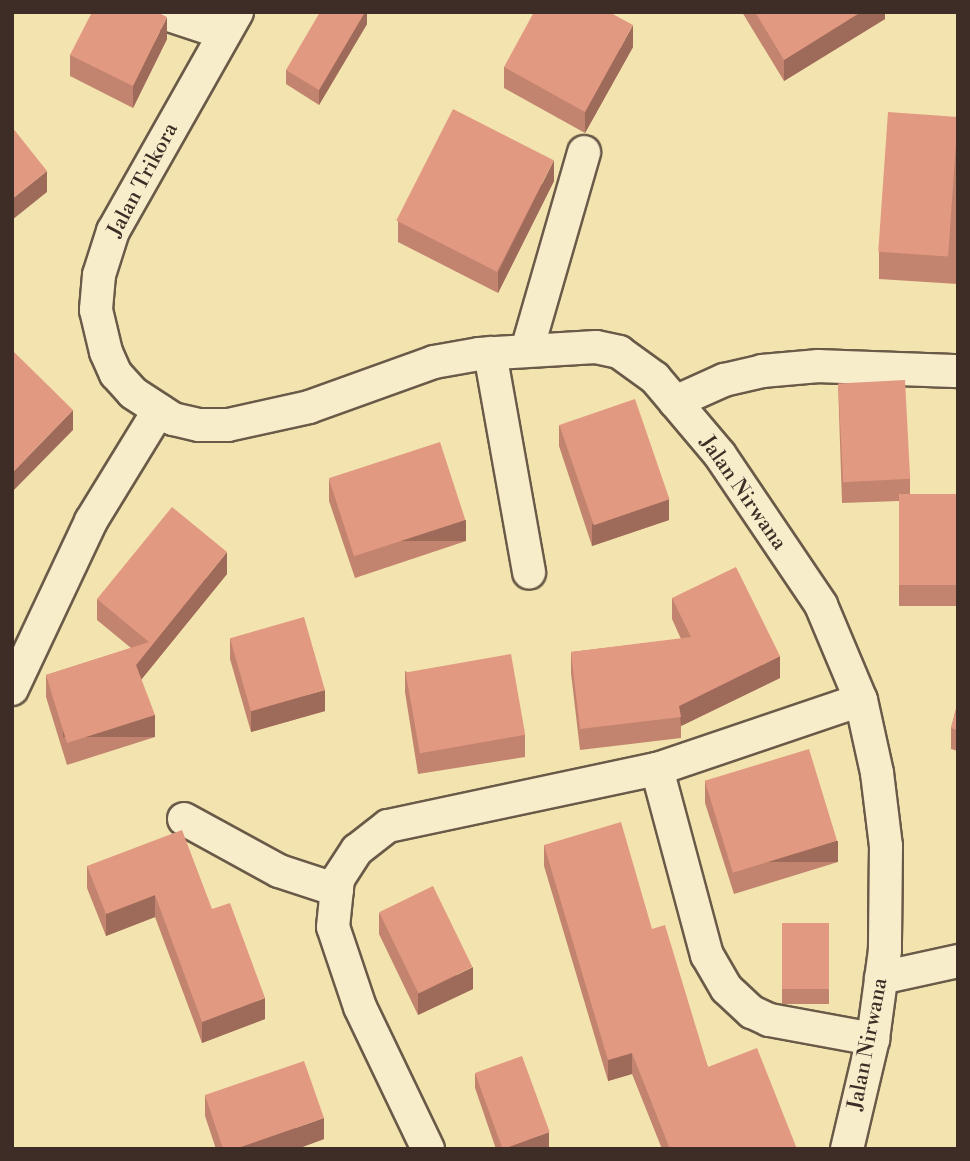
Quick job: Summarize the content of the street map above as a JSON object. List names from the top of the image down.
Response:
{
  "streets": {
    "street": ["Jalan Trikora", "Jalan Nirwana"]
  },
  "crossings": [
    ["Jalan Trikora", "Jalan Nirwana"]
  ]
}
